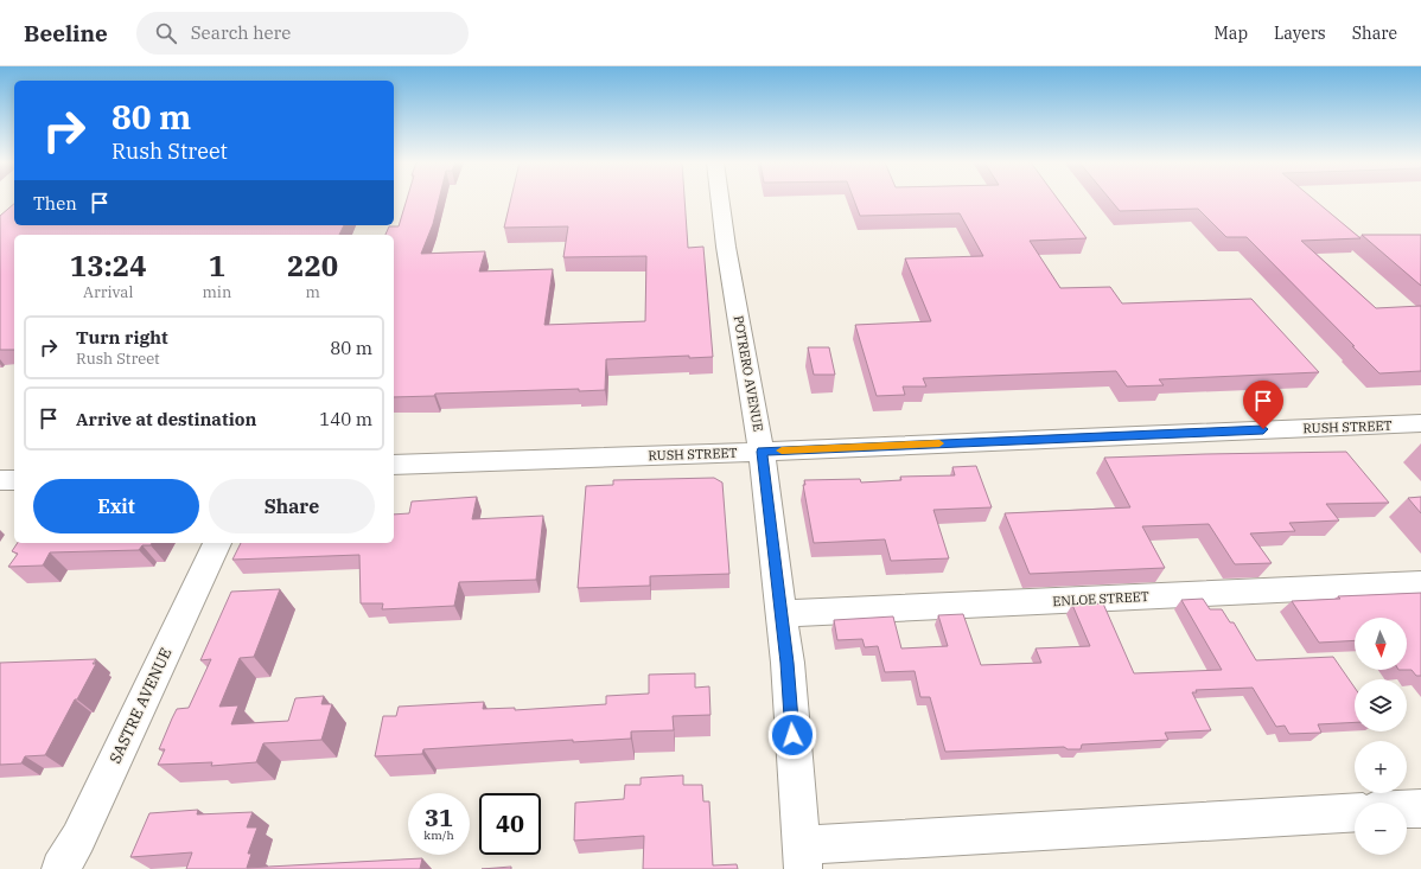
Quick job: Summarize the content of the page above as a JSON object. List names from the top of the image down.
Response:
{
  "streets": {
    "street": [
      "POTRERO AVENUE",
      "RUSH STREET",
      "ENLOE STREET",
      "SASTRE AVENUE"
    ]
  },
  "crossings": [
    ["POTRERO AVENUE", "RUSH STREET"],
    ["POTRERO AVENUE", "ENLOE STREET"]
  ],
  "north": "bottom",
  "page": {
    "header": "Beeline",
    "search": "Search here",
    "nav": ["Map", "Layers", "Share"],
    "turn": ["80 m", "Rush Street"],
    "then": "Then",
    "eta": [
      "13:24",
      "Arrival",
      "1",
      "min",
      "220",
      "m"
    ],
    "list": [
      {
        "name": "Turn right",
        "note": "Rush Street",
        "value": "80 m"
      },
      {
        "name": "Arrive at destination",
        "value": "140 m"
      }
    ],
    "buttons": ["Exit", "Share"],
    "map_buttons": ["+", "−"],
    "speed": "31 km/h",
    "limit": "40"
  }
}
